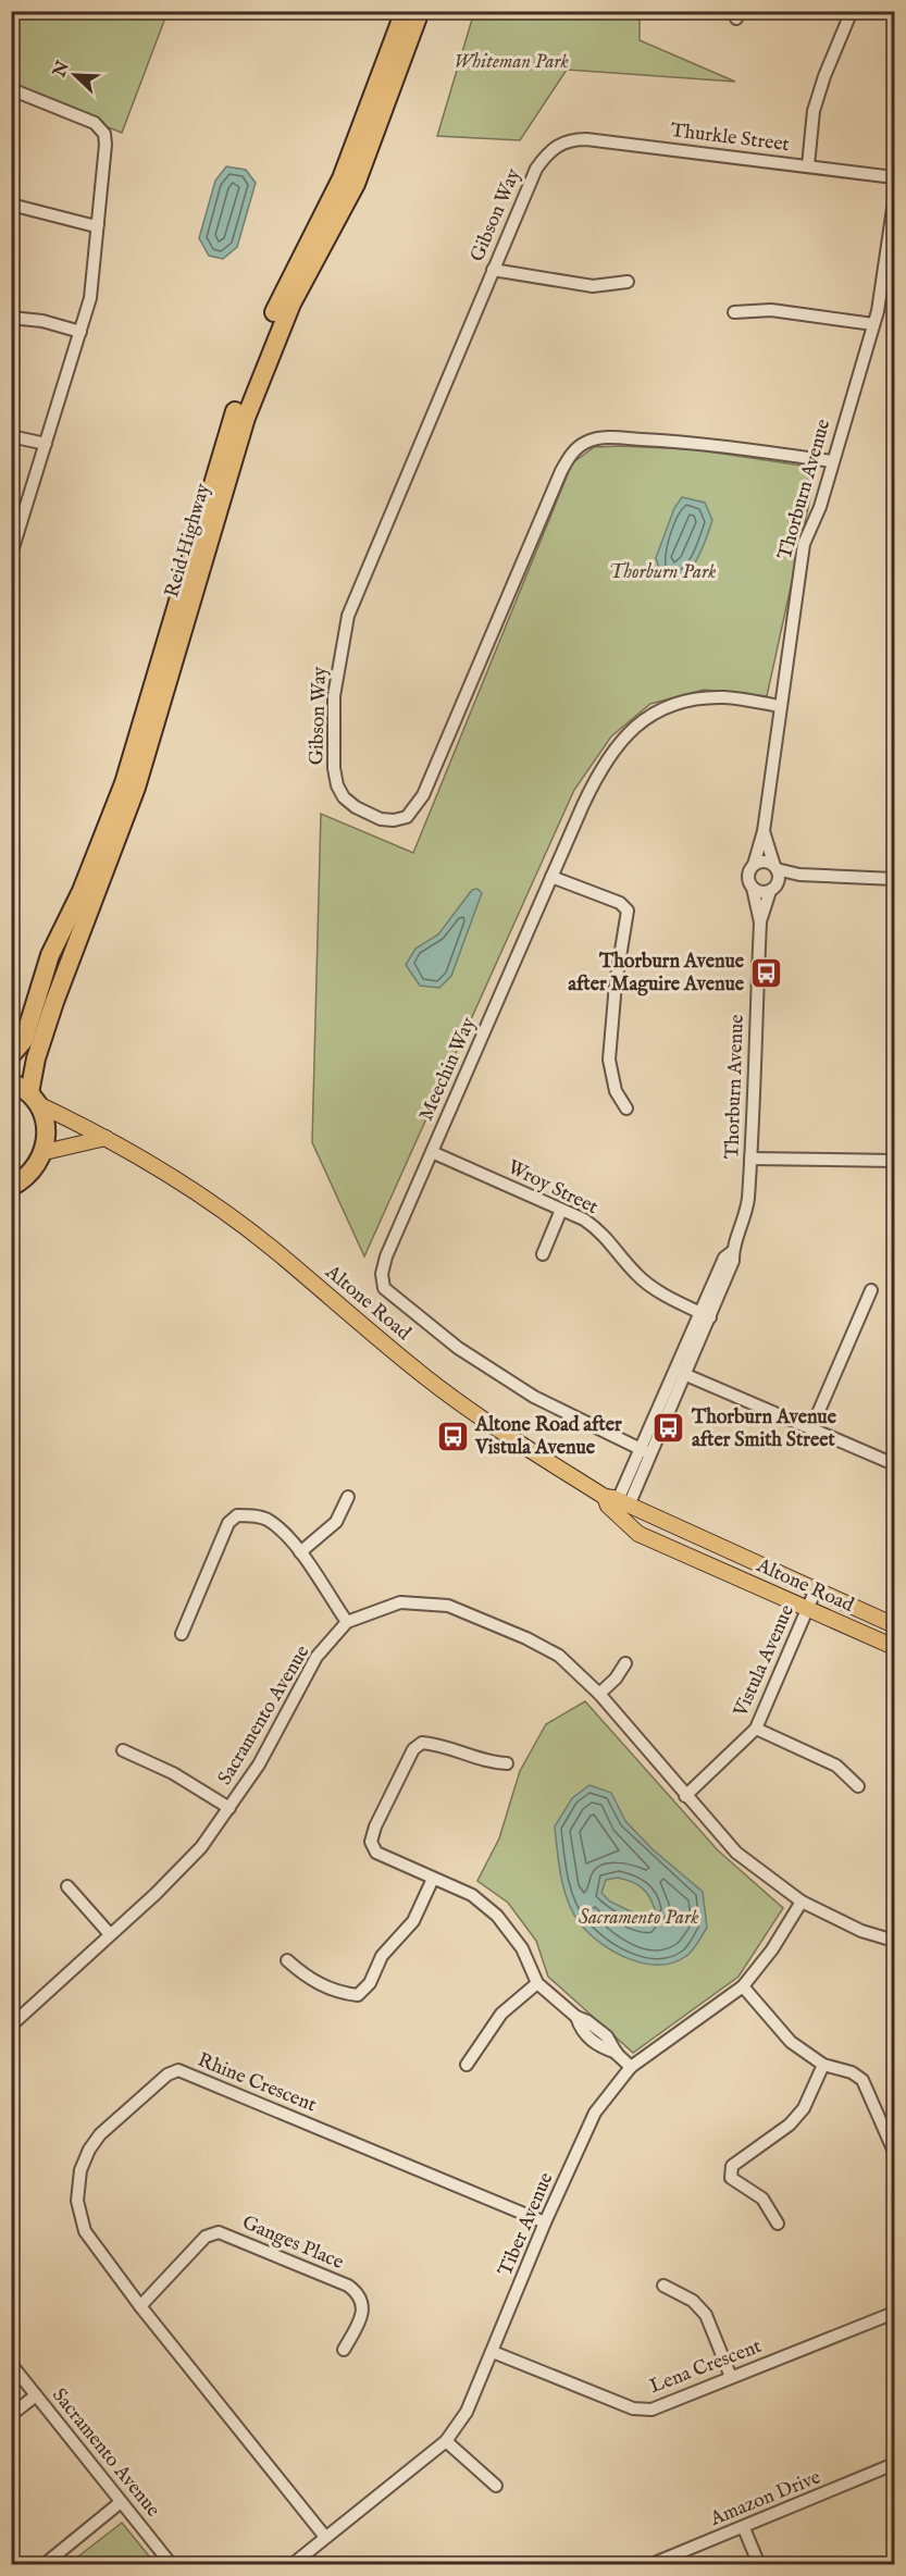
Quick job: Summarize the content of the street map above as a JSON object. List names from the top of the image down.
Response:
{
  "streets": {
    "highway": ["Reid Highway"],
    "main road": ["Altone Road"],
    "street": [
      "Thurkle Street",
      "Gibson Way",
      "Thorburn Avenue",
      "Meechin Way",
      "Wroy Street",
      "Vistula Avenue",
      "Sacramento Avenue",
      "Rhine Crescent",
      "Tiber Avenue",
      "Ganges Place",
      "Lena Crescent",
      "Amazon Drive"
    ]
  },
  "crossings": [
    ["Thurkle Street", "Gibson Way"],
    ["Gibson Way", "Thorburn Avenue"],
    ["Thorburn Avenue", "Meechin Way"],
    ["Thorburn Avenue", "Wroy Street"],
    ["Thorburn Avenue", "Altone Road"],
    ["Reid Highway", "Altone Road"],
    ["Meechin Way", "Wroy Street"],
    ["Altone Road", "Vistula Avenue"],
    ["Vistula Avenue", "Sacramento Avenue"],
    ["Sacramento Avenue", "Tiber Avenue"],
    ["Rhine Crescent", "Tiber Avenue"],
    ["Rhine Crescent", "Ganges Place"],
    ["Tiber Avenue", "Lena Crescent"]
  ],
  "parks": ["Whiteman Park", "Thorburn Park", "Sacramento Park"],
  "places": {
    "bus stop": ["Thorburn Avenue after Maguire Avenue", "Thorburn Avenue after Smith Street", "Altone Road after Vistula Avenue"]
  },
  "north": "top left"
}
